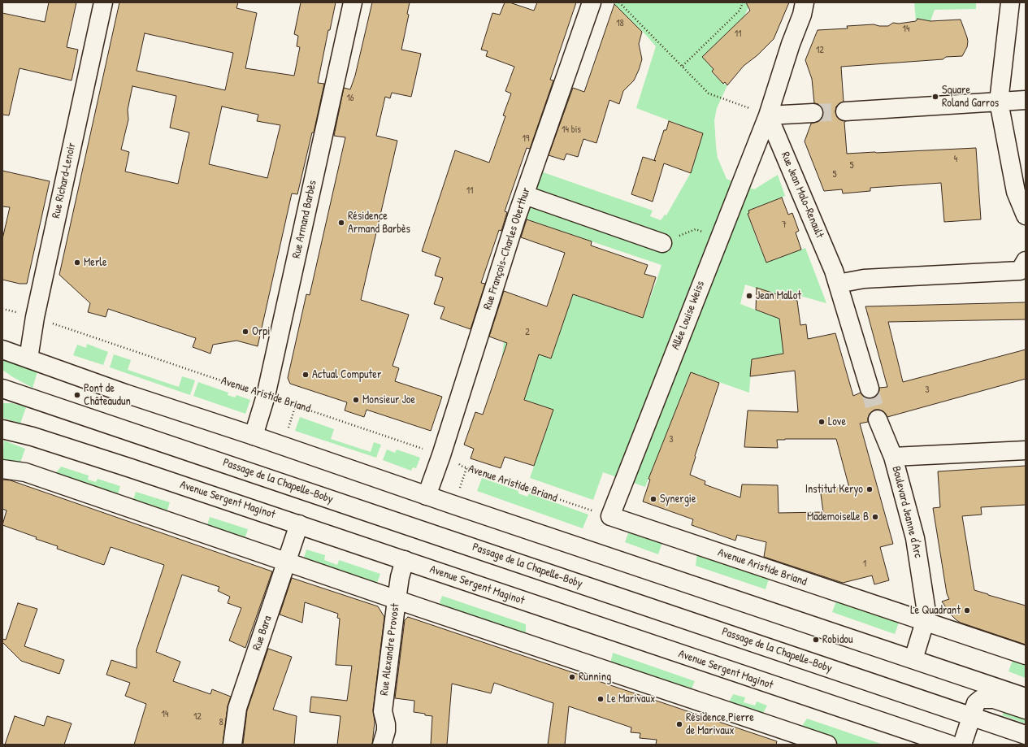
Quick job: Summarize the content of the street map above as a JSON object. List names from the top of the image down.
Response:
{
  "streets": {
    "street": [
      "Rue Richard-Lenoir",
      "Rue Jean Malo-Renault",
      "Rue Armand Barbès",
      "Rue François-Charles Oberthur",
      "Allée Louise Weiss",
      "Avenue Aristide Briand",
      "Passage de la Chapelle-Boby",
      "Avenue Sergent Maginot",
      "Boulevard Jeanne d'Arc",
      "Rue Bara",
      "Rue Alexandre Provost"
    ]
  },
  "crossings": [
    ["Rue Richard-Lenoir", "Avenue Aristide Briand"],
    ["Rue Jean Malo-Renault", "Allée Louise Weiss"],
    ["Rue Armand Barbès", "Avenue Aristide Briand"],
    ["Rue François-Charles Oberthur", "Avenue Aristide Briand"],
    ["Allée Louise Weiss", "Avenue Aristide Briand"],
    ["Avenue Aristide Briand", "Boulevard Jeanne d'Arc"],
    ["Avenue Sergent Maginot", "Rue Bara"],
    ["Avenue Sergent Maginot", "Rue Alexandre Provost"]
  ],
  "places": [
    "Square Roland Garros",
    "Résidence Armand Barbès",
    "Merle",
    "Jean Mallot",
    "Orpi",
    "Actual Computer",
    "Pont de Châteaudun",
    "Monsieur Joe",
    "Love",
    "Institut Keryo",
    "Synergie",
    "Mademoiselle B",
    "Le Quadrant",
    "Robidou",
    "Running",
    "Le Marivaux",
    "Résidence Pierre de Marivaux"
  ],
  "house_numbers": [
    "18",
    "14",
    "11",
    "12",
    "16",
    "14 bis",
    "19",
    "4",
    "5",
    "5",
    "11",
    "7",
    "2",
    "3",
    "3",
    "1",
    "14",
    "12",
    "8"
  ]
}
